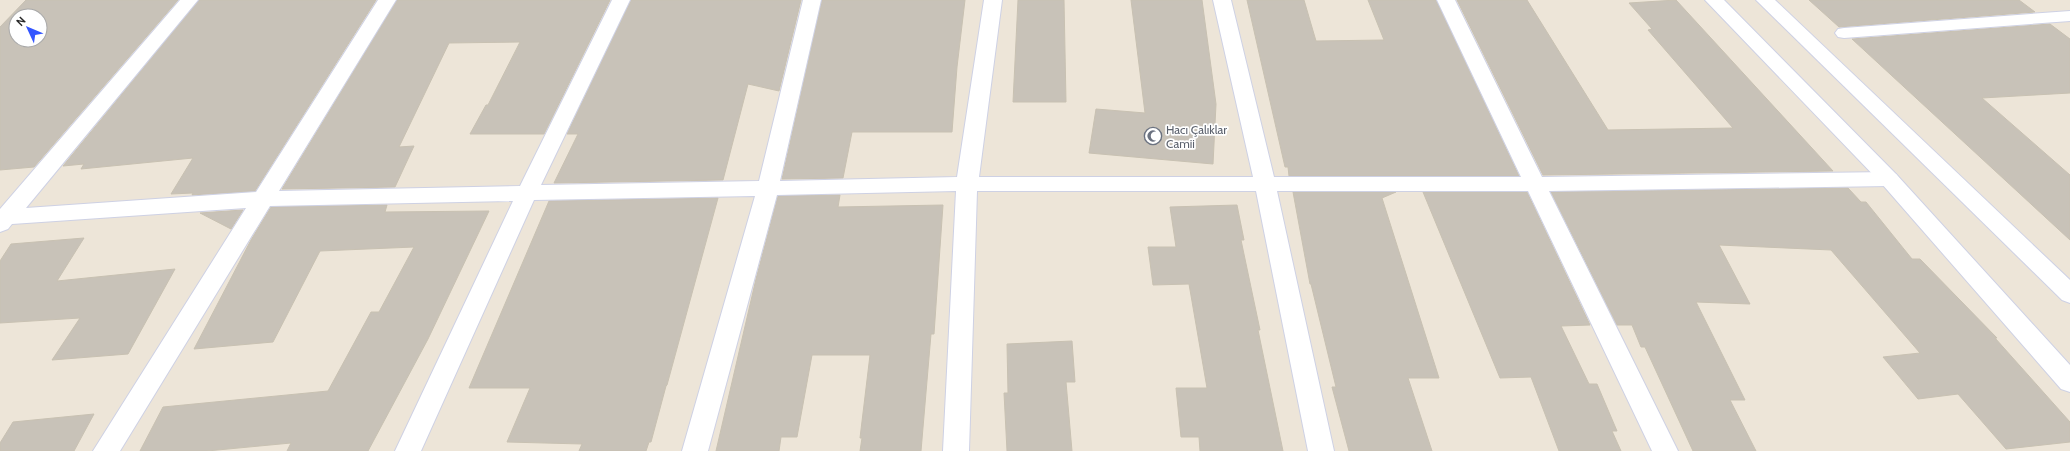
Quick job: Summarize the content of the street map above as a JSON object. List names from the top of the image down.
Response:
{
  "places": {
    "mosque": ["Hacı Çalıklar Camii"]
  },
  "north": "top left"
}
